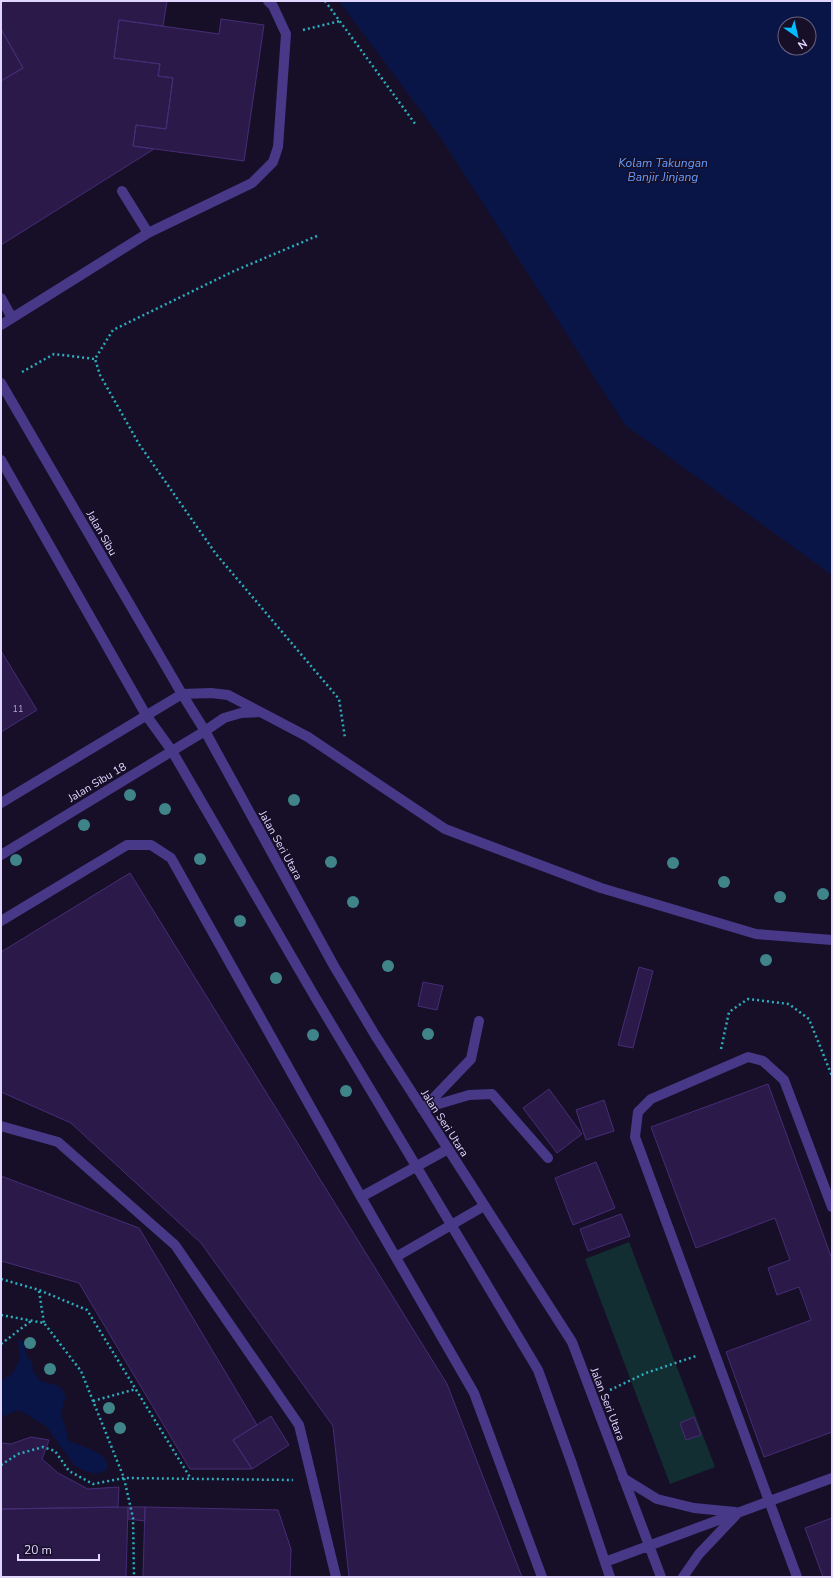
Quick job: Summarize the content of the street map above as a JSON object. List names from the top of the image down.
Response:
{
  "streets": {
    "street": ["Jalan Sibu", "Jalan Sibu 18", "Jalan Seri Utara"]
  },
  "crossings": [
    ["Jalan Sibu", "Jalan Seri Utara"],
    ["Jalan Sibu 18", "Jalan Seri Utara"]
  ],
  "water": ["Kolam Takungan Banjir Jinjang"],
  "house_numbers": ["11"],
  "scale_bar": "20 m",
  "north": "bottom right"
}
